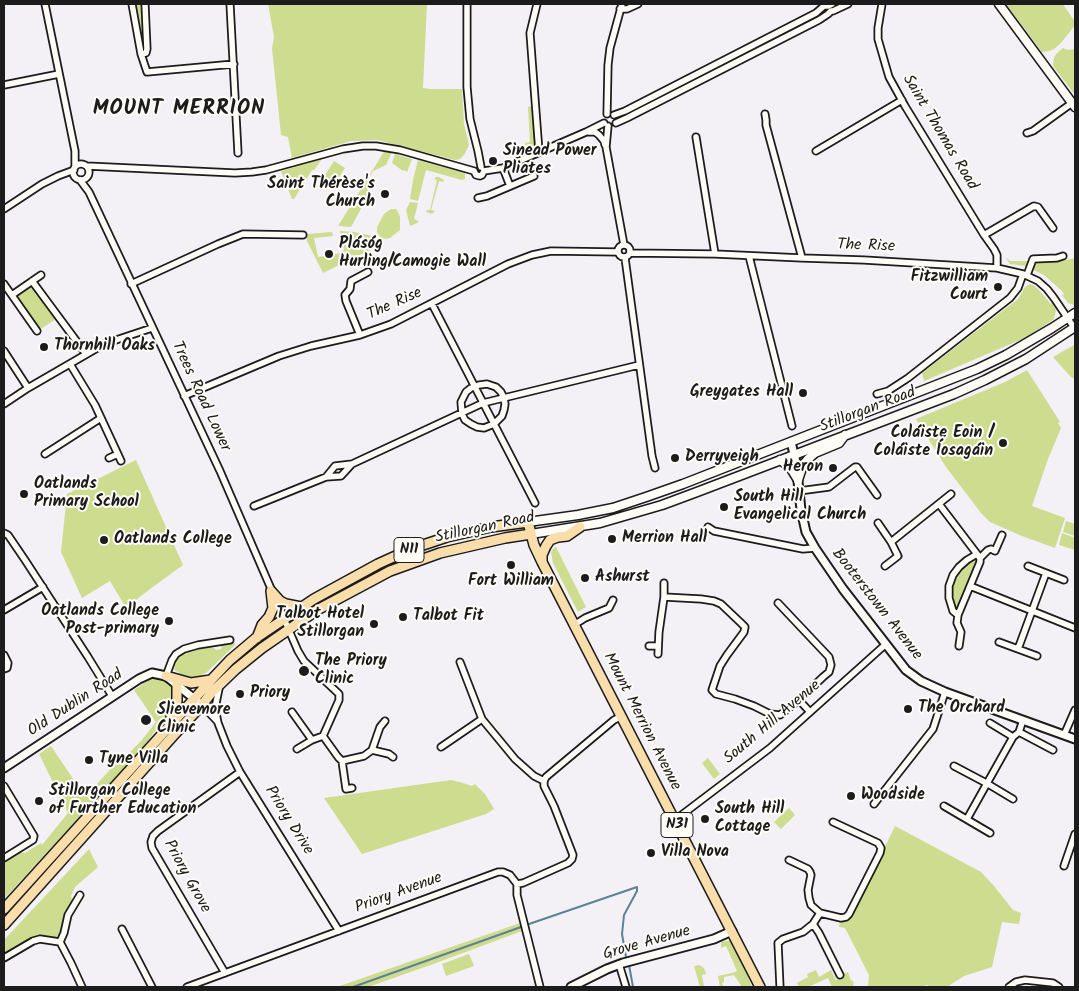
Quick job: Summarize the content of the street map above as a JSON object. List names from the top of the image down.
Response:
{
  "streets": {
    "highway": [
      "Stillorgan Road",
      "N11",
      "Mount Merrion Avenue",
      "N31"
    ],
    "street": [
      "Saint Thomas Road",
      "The Rise",
      "Trees Road Lower",
      "Booterstown Avenue",
      "Old Dublin Road",
      "South Hill Avenue",
      "Priory Drive",
      "Priory Grove",
      "Priory Avenue",
      "Grove Avenue"
    ]
  },
  "crossings": [
    ["Saint Thomas Road", "The Rise"],
    ["The Rise", "Trees Road Lower"],
    ["The Rise", "Stillorgan Road"],
    ["Trees Road Lower", "Stillorgan Road"],
    ["Stillorgan Road", "N11"],
    ["Stillorgan Road", "Booterstown Avenue"],
    ["Stillorgan Road", "Mount Merrion Avenue"],
    ["Stillorgan Road", "Priory Drive"],
    ["Booterstown Avenue", "South Hill Avenue"],
    ["Mount Merrion Avenue", "South Hill Avenue"],
    ["Mount Merrion Avenue", "Grove Avenue"],
    ["Priory Drive", "Priory Grove"],
    ["Priory Drive", "Priory Avenue"],
    ["Priory Grove", "Priory Avenue"]
  ],
  "districts": ["MOUNT MERRION"],
  "places": [
    "Sinead Power Pliates",
    "Saint Thérèse's Church",
    "Plásóg Hurling/Camogie Wall",
    "Fitzwilliam Court",
    "Thornhill Oaks",
    "Greygates Hall",
    "Coláiste Eoin / Coláiste Íosagáin",
    "Derryveigh",
    "Heron",
    "Oatlands Primary School",
    "South Hill Evangelical Church",
    "Merrion Hall",
    "Oatlands College",
    "Fort William",
    "Ashurst",
    "Talbot Fit",
    "Oatlands College Post-primary",
    "Talbot Hotel Stillorgan",
    "The Priory Clinic",
    "Priory",
    "The Orchard",
    "Slievemore Clinic",
    "Tyne Villa",
    "Woodside",
    "Stillorgan College of Further Education",
    "South Hill Cottage",
    "Villa Nova"
  ]
}
